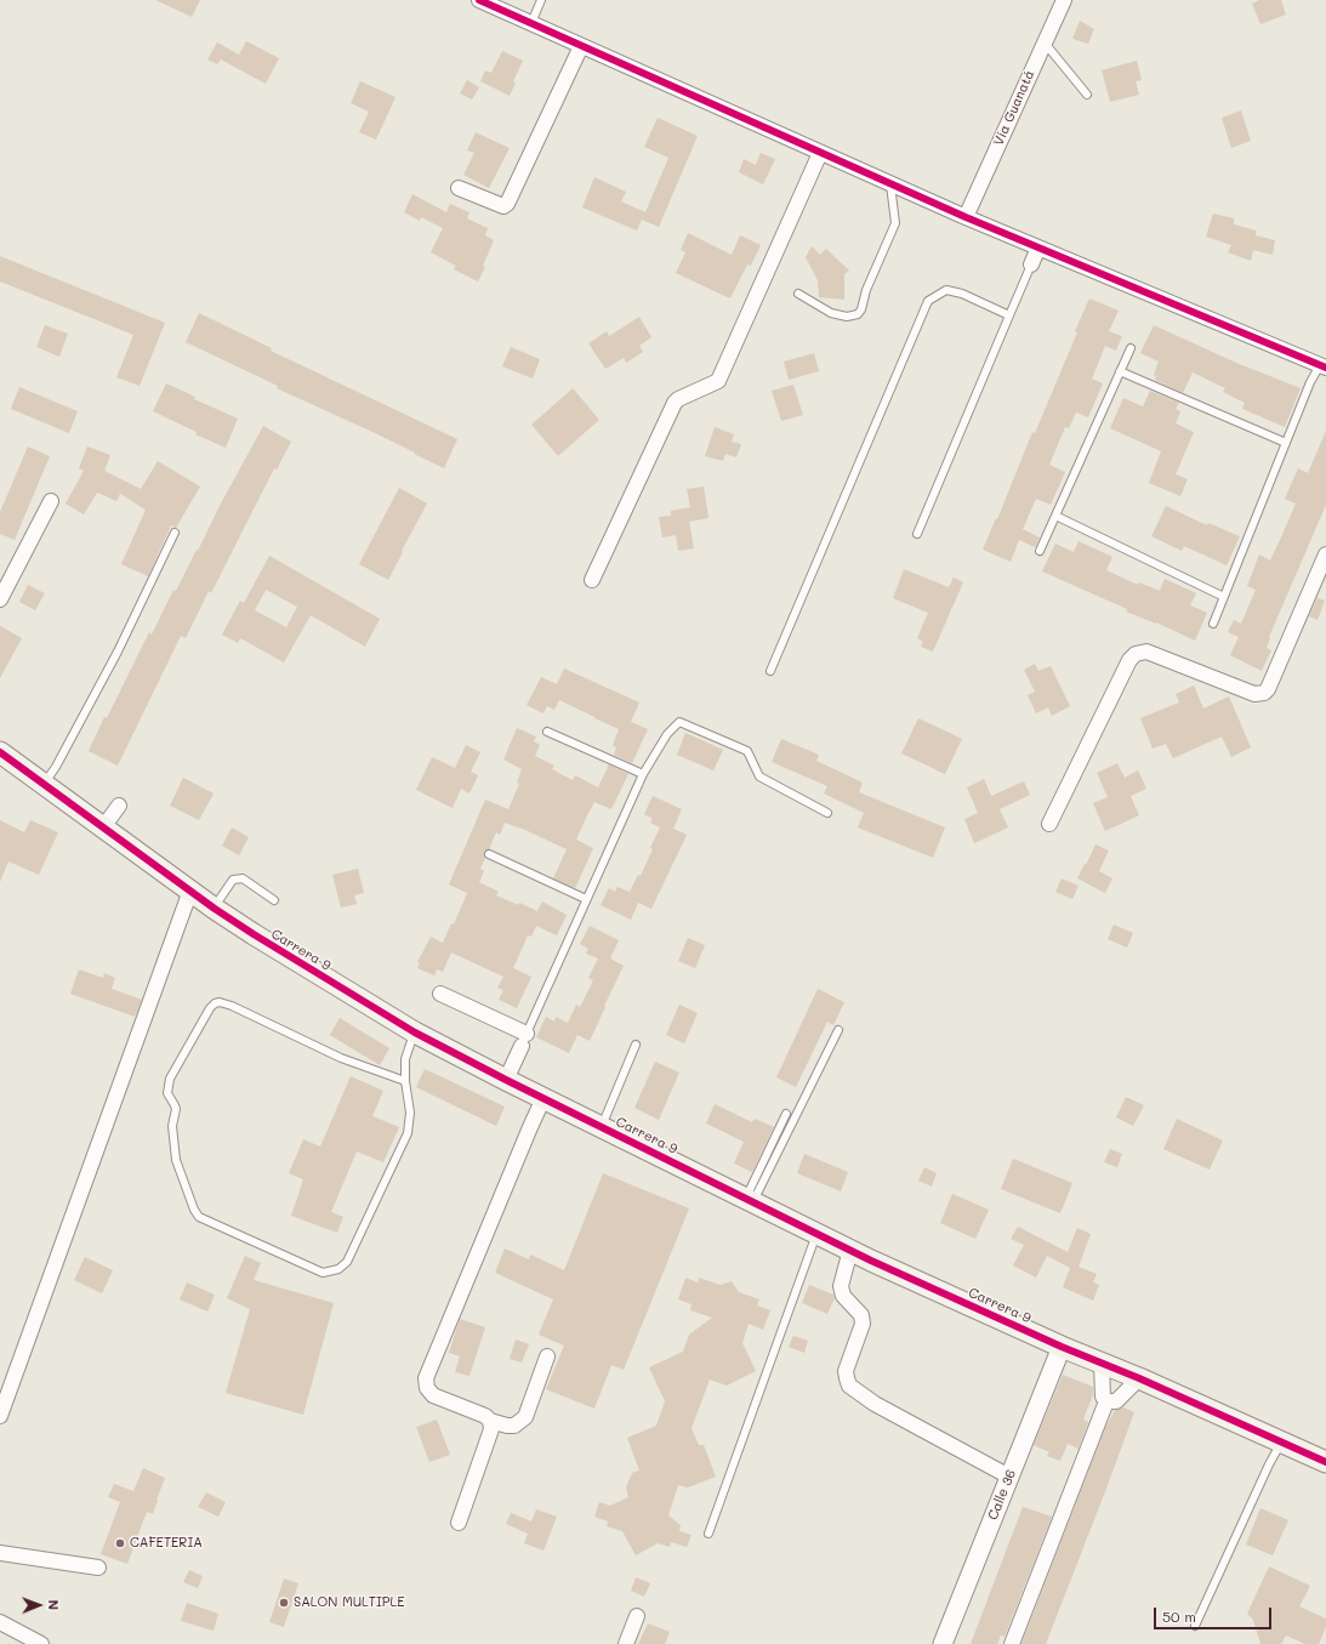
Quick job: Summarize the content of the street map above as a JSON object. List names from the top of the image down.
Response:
{
  "streets": {
    "main road": ["Carrera 9"],
    "street": ["Vía Guanatá", "Calle 36"]
  },
  "crossings": [
    ["Carrera 9", "Calle 36"]
  ],
  "places": ["CAFETERIA", "SALON MULTIPLE"],
  "scale_bar": "50 m",
  "north": "right"
}
